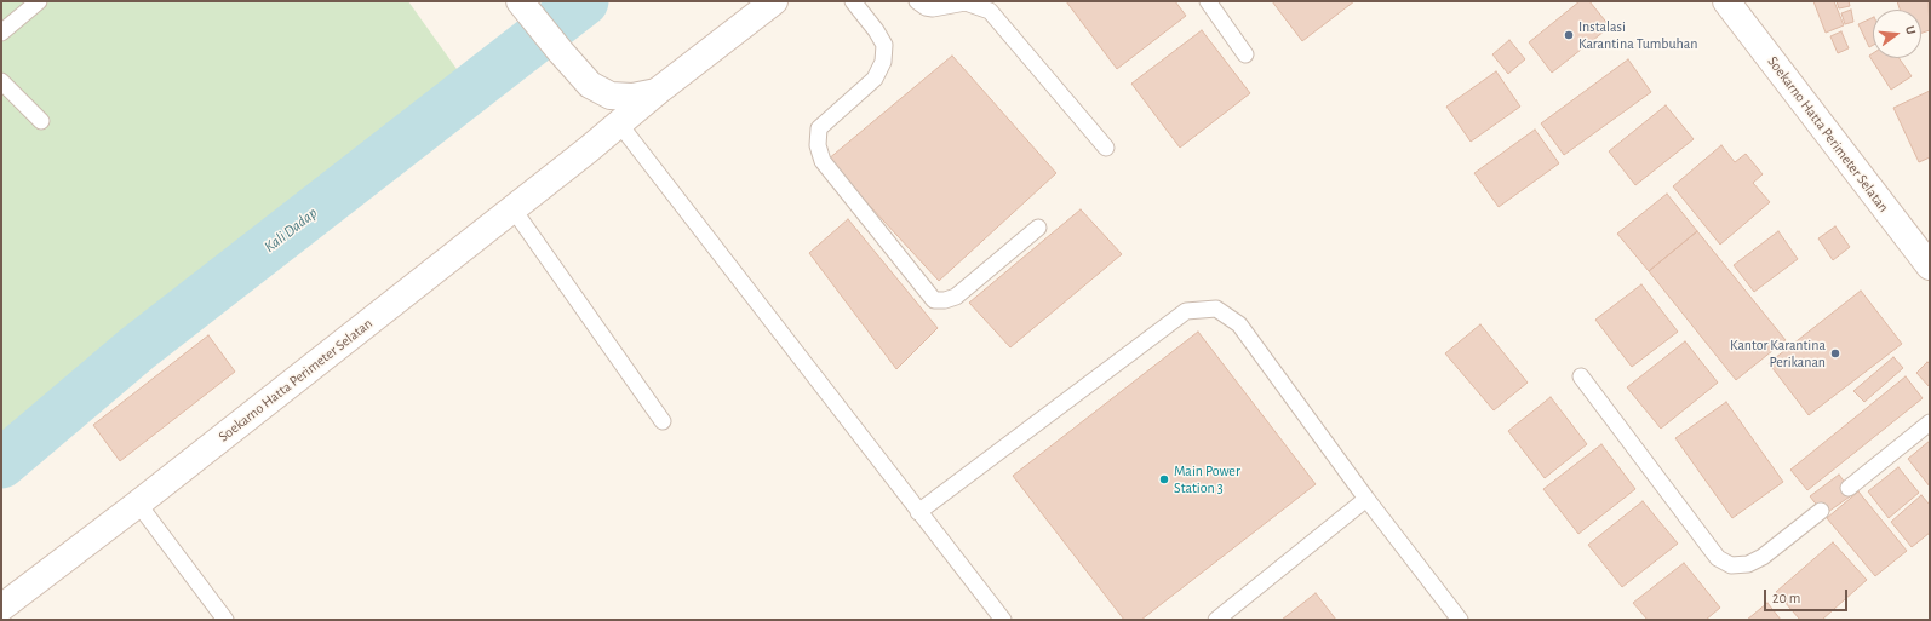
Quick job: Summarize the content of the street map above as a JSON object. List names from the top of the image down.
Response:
{
  "streets": {
    "main road": ["Soekarno Hatta Perimeter Selatan"]
  },
  "water": ["Kali Dadap"],
  "places": ["Instalasi Karantina Tumbuhan", "Kantor Karantina Perikanan", "Main Power Station 3"],
  "scale_bar": "20 m",
  "north": "right"
}
